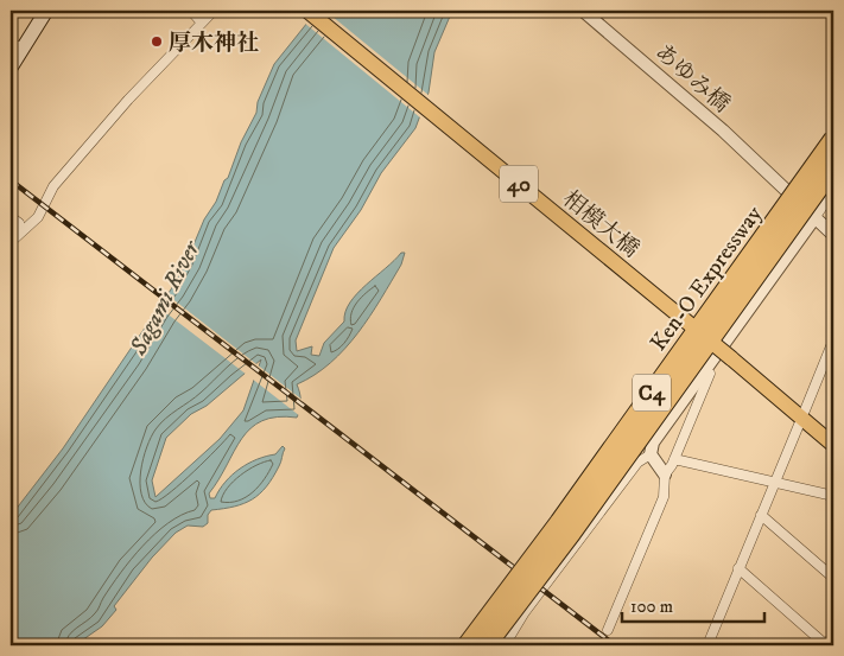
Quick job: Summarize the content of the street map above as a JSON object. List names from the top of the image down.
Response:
{
  "streets": {
    "highway": ["Ken-O Expressway", "C4"],
    "main road": ["40", "相模大橋"],
    "street": ["あゆみ橋"]
  },
  "water": ["Sagami River"],
  "places": ["厚木神社"],
  "scale_bar": "100 m"
}
